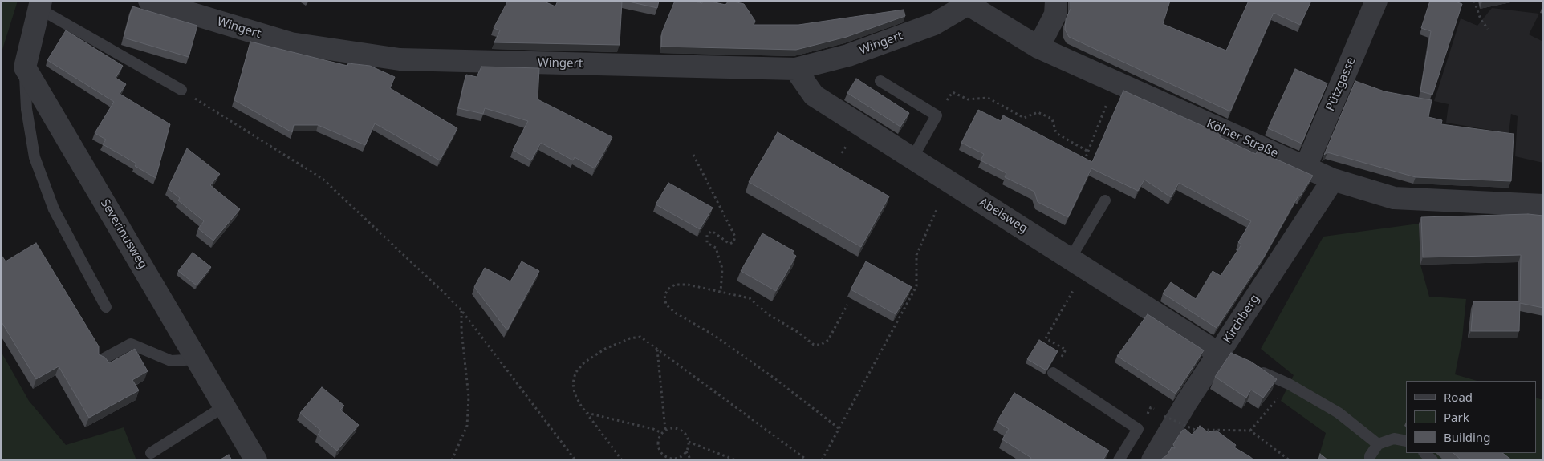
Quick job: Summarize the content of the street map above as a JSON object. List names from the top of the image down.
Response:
{
  "streets": {
    "street": [
      "Wingert",
      "Pützgasse",
      "Kölner Straße",
      "Abelsweg",
      "Severinusweg",
      "Kirchberg"
    ]
  },
  "crossings": [
    ["Wingert", "Kölner Straße"],
    ["Wingert", "Abelsweg"],
    ["Pützgasse", "Kölner Straße"],
    ["Kölner Straße", "Kirchberg"],
    ["Abelsweg", "Kirchberg"]
  ],
  "legend": ["Road", "Park", "Building"]
}
